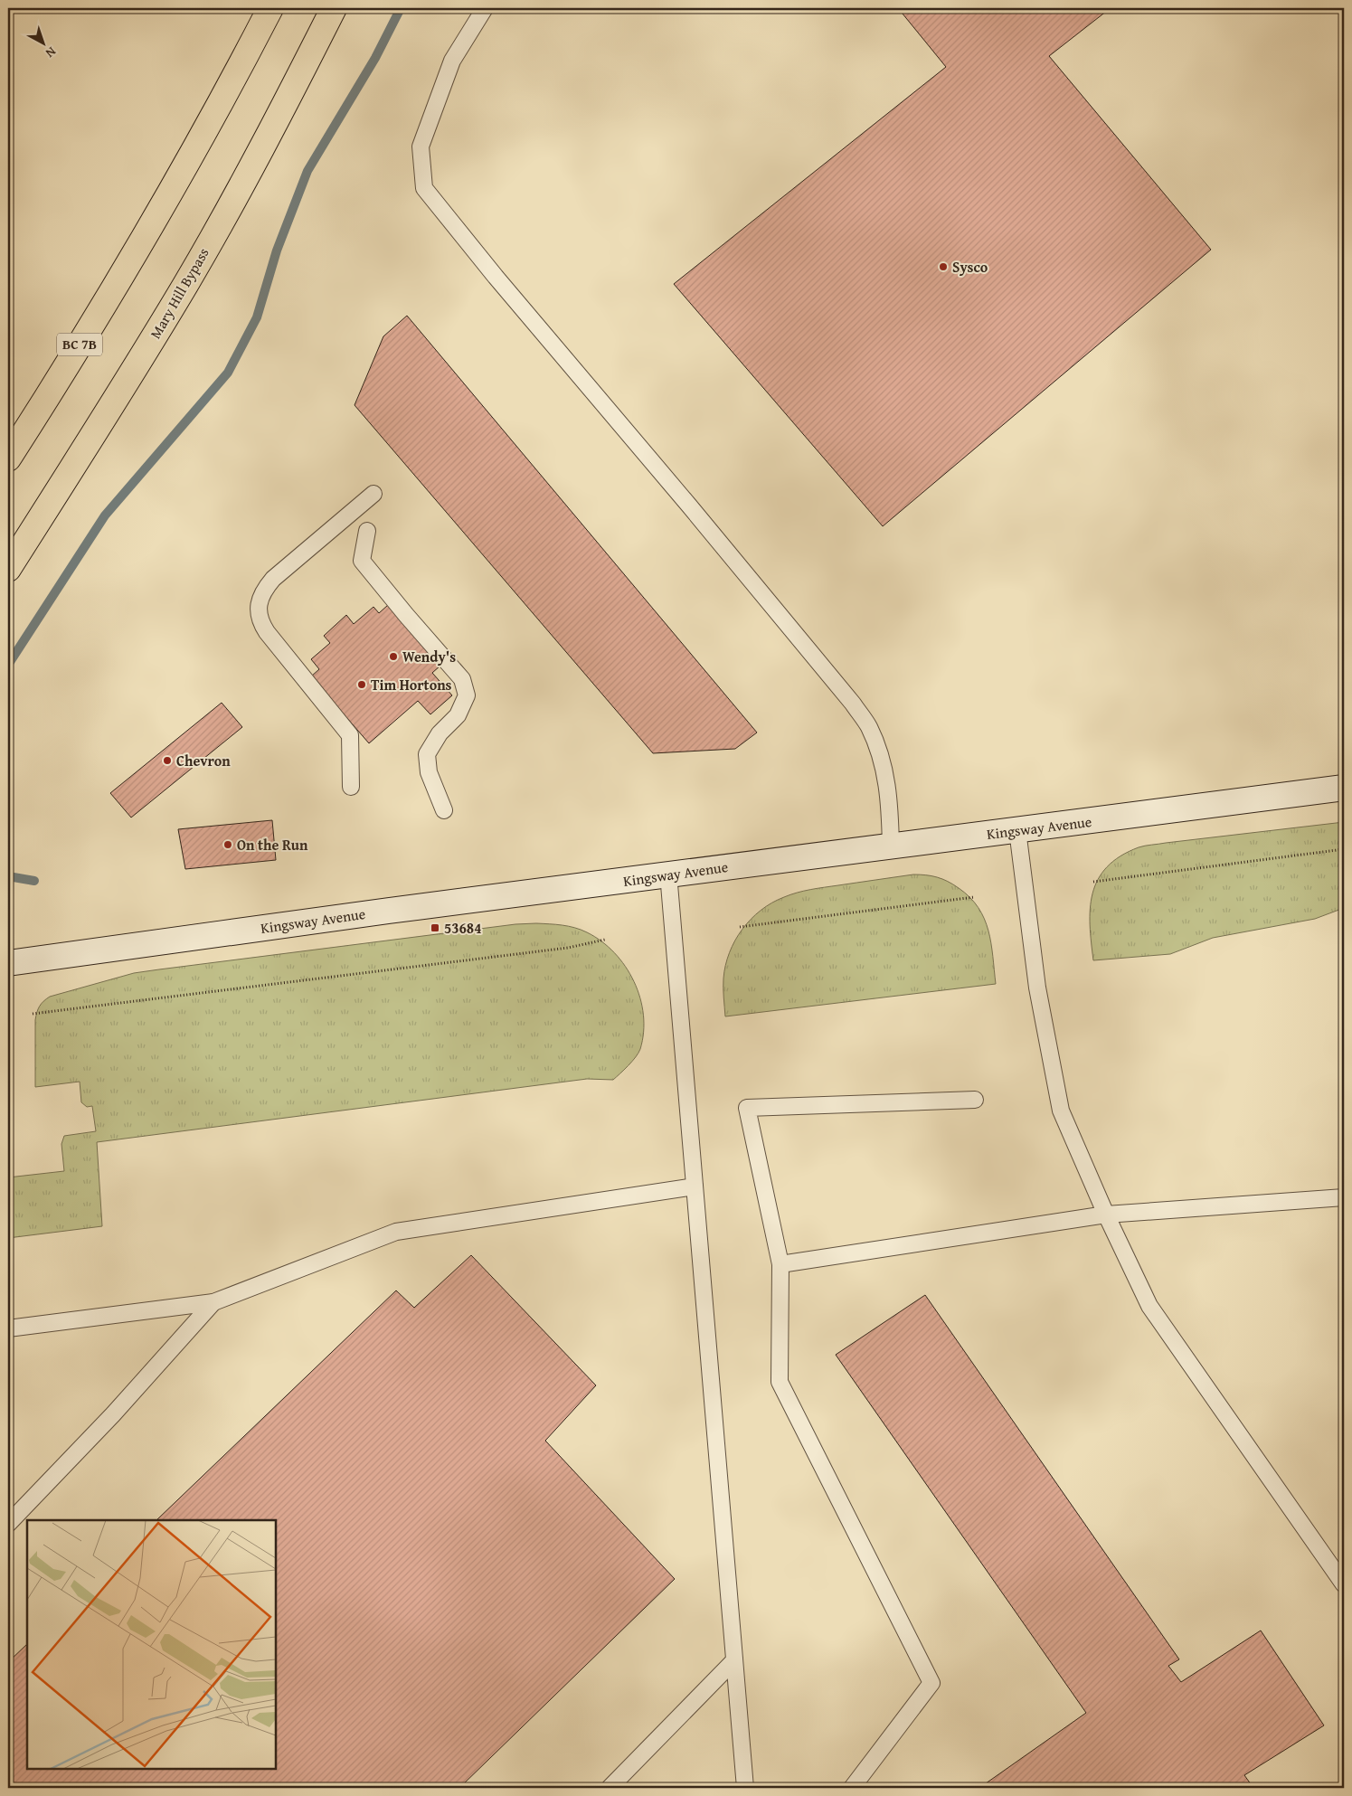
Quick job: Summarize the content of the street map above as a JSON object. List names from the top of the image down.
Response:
{
  "streets": {
    "highway": ["Mary Hill Bypass", "BC 7B"],
    "main road": ["Kingsway Avenue"]
  },
  "places": {
    "other": [
      "Sysco",
      "Wendy's",
      "Tim Hortons",
      "Chevron",
      "On the Run"
    ],
    "transit": ["53684"]
  },
  "north": "bottom right"
}
